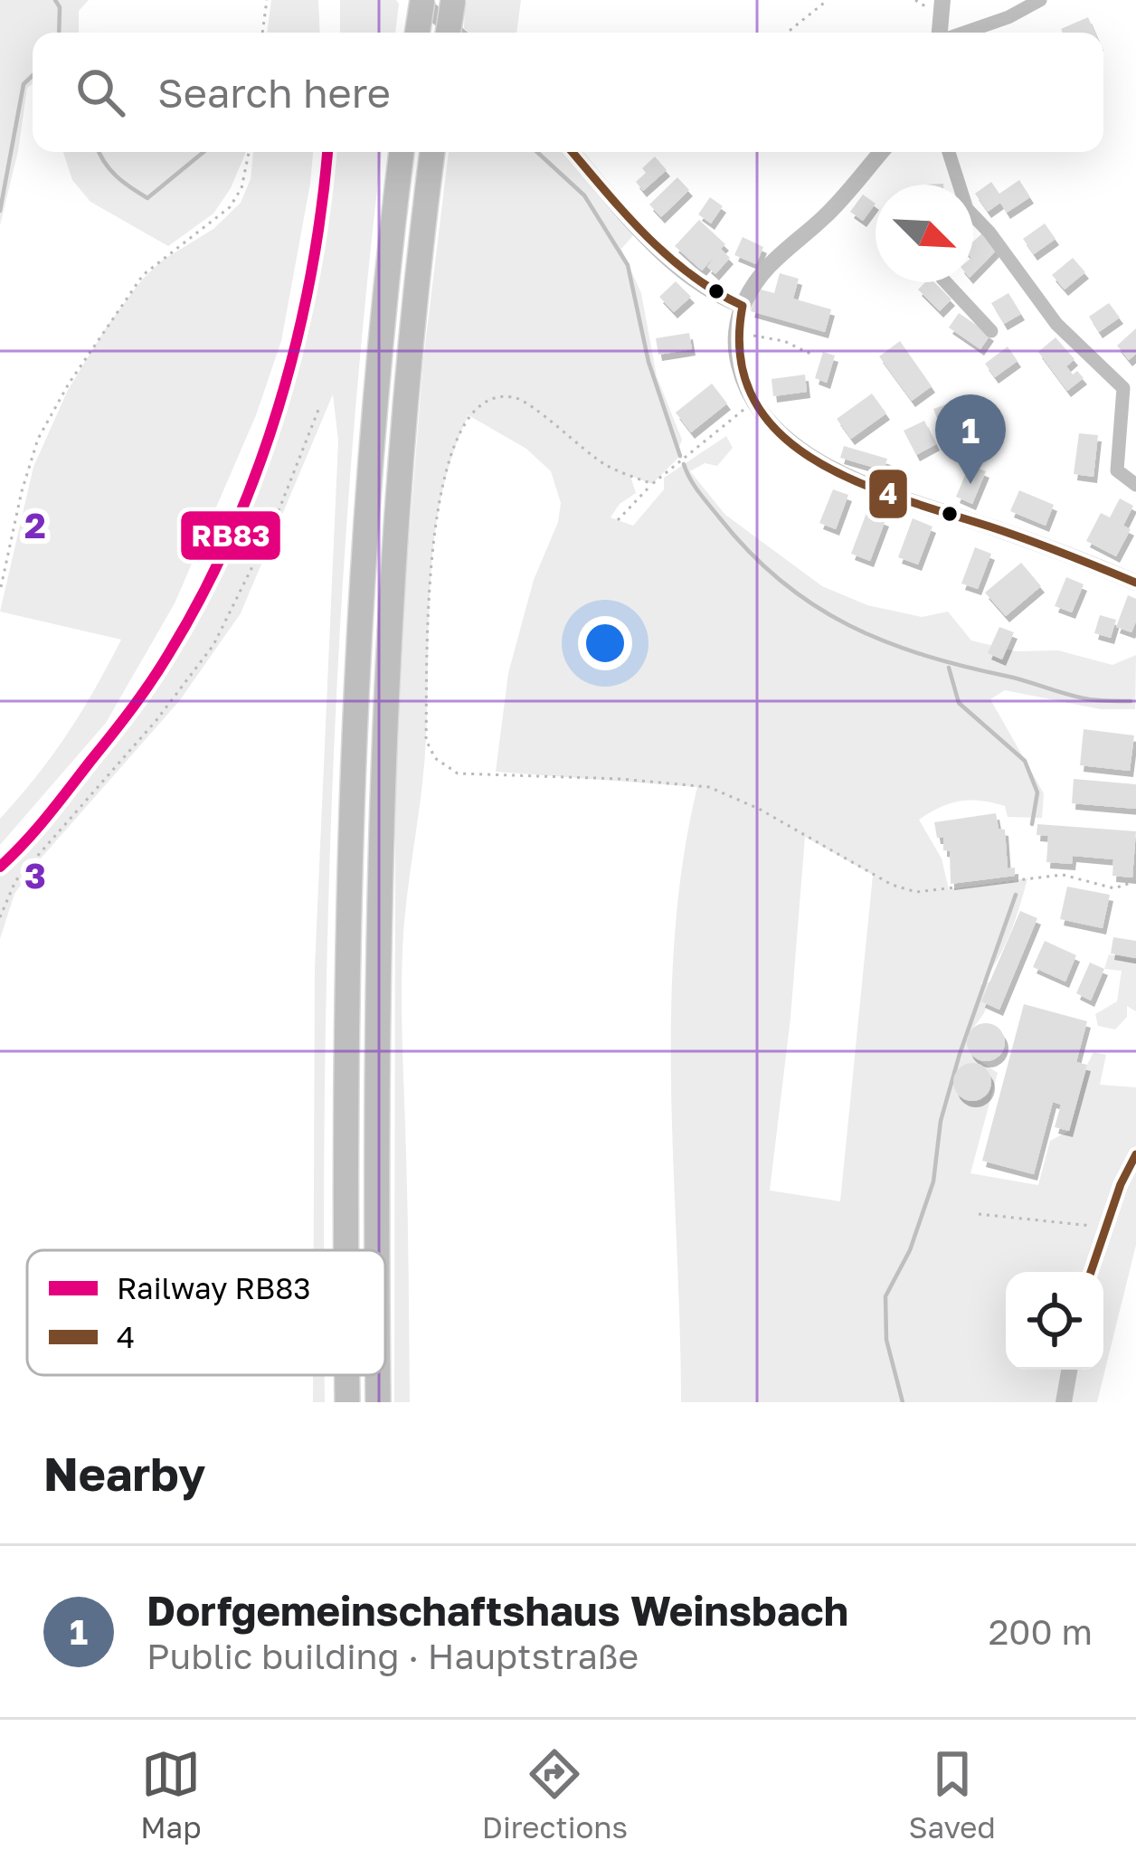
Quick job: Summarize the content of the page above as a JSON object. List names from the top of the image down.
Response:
{
  "lines": ["rail line RB83", "transit line 4"],
  "legend": ["Railway RB83", "4"],
  "north": "bottom right",
  "page": {
    "search": "Search here",
    "pins": "1",
    "heading": "Nearby",
    "list": [
      {
        "mark": "1",
        "name": "Dorfgemeinschaftshaus Weinsbach",
        "note": "Public building · Hauptstraße",
        "value": "200 m"
      }
    ],
    "nav": ["Map", "Directions", "Saved"]
  },
  "grid": {
    "rows": ["2", "3"]
  }
}
